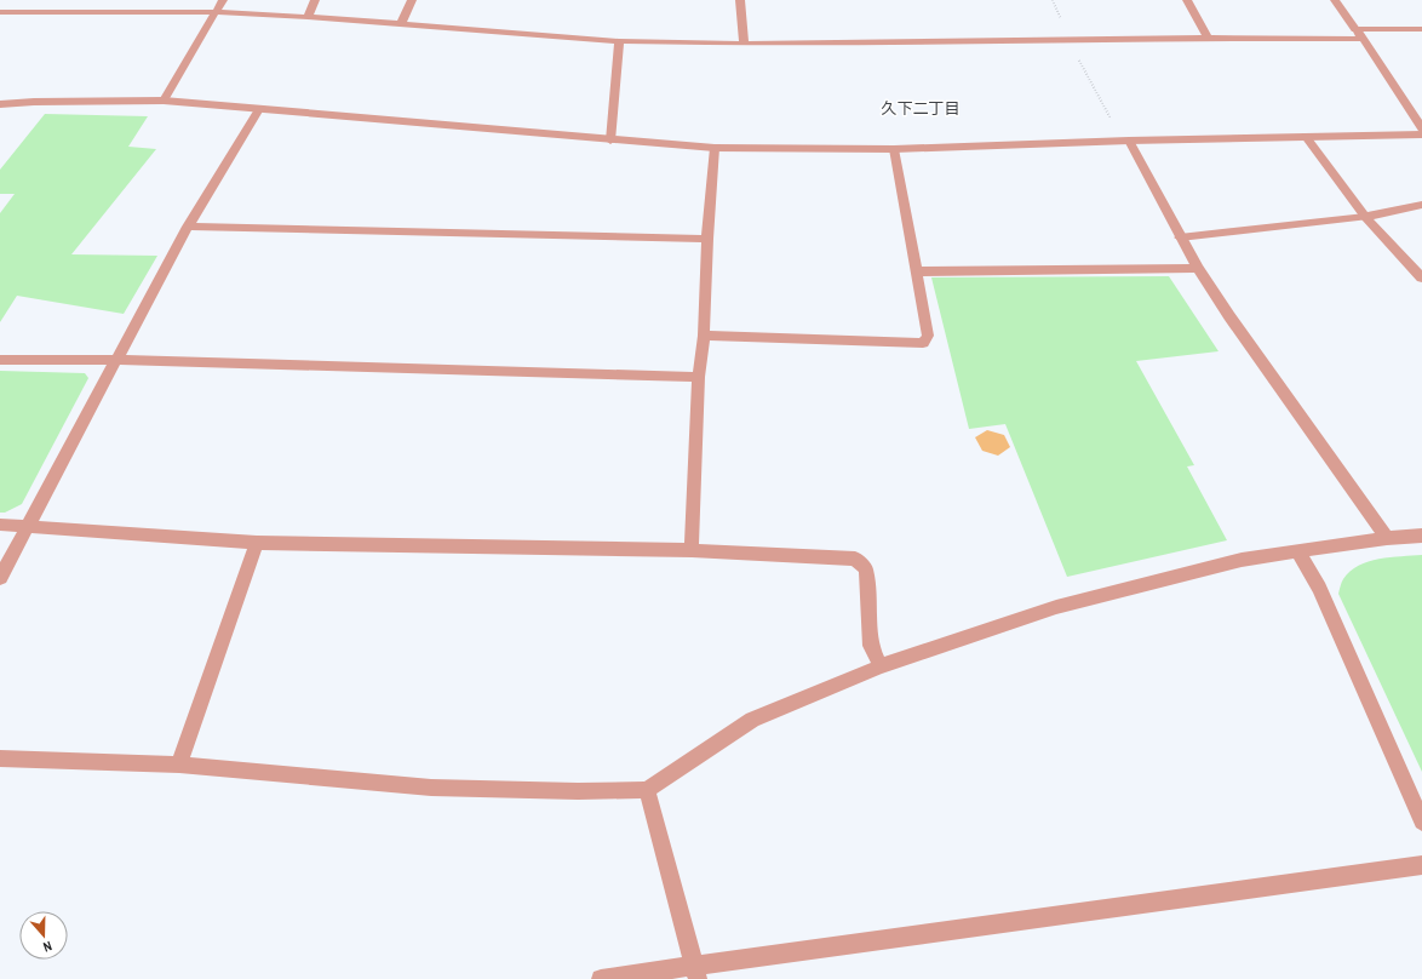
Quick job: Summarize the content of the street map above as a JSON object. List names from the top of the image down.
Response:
{
  "districts": ["久下二丁目"],
  "north": "bottom"
}
